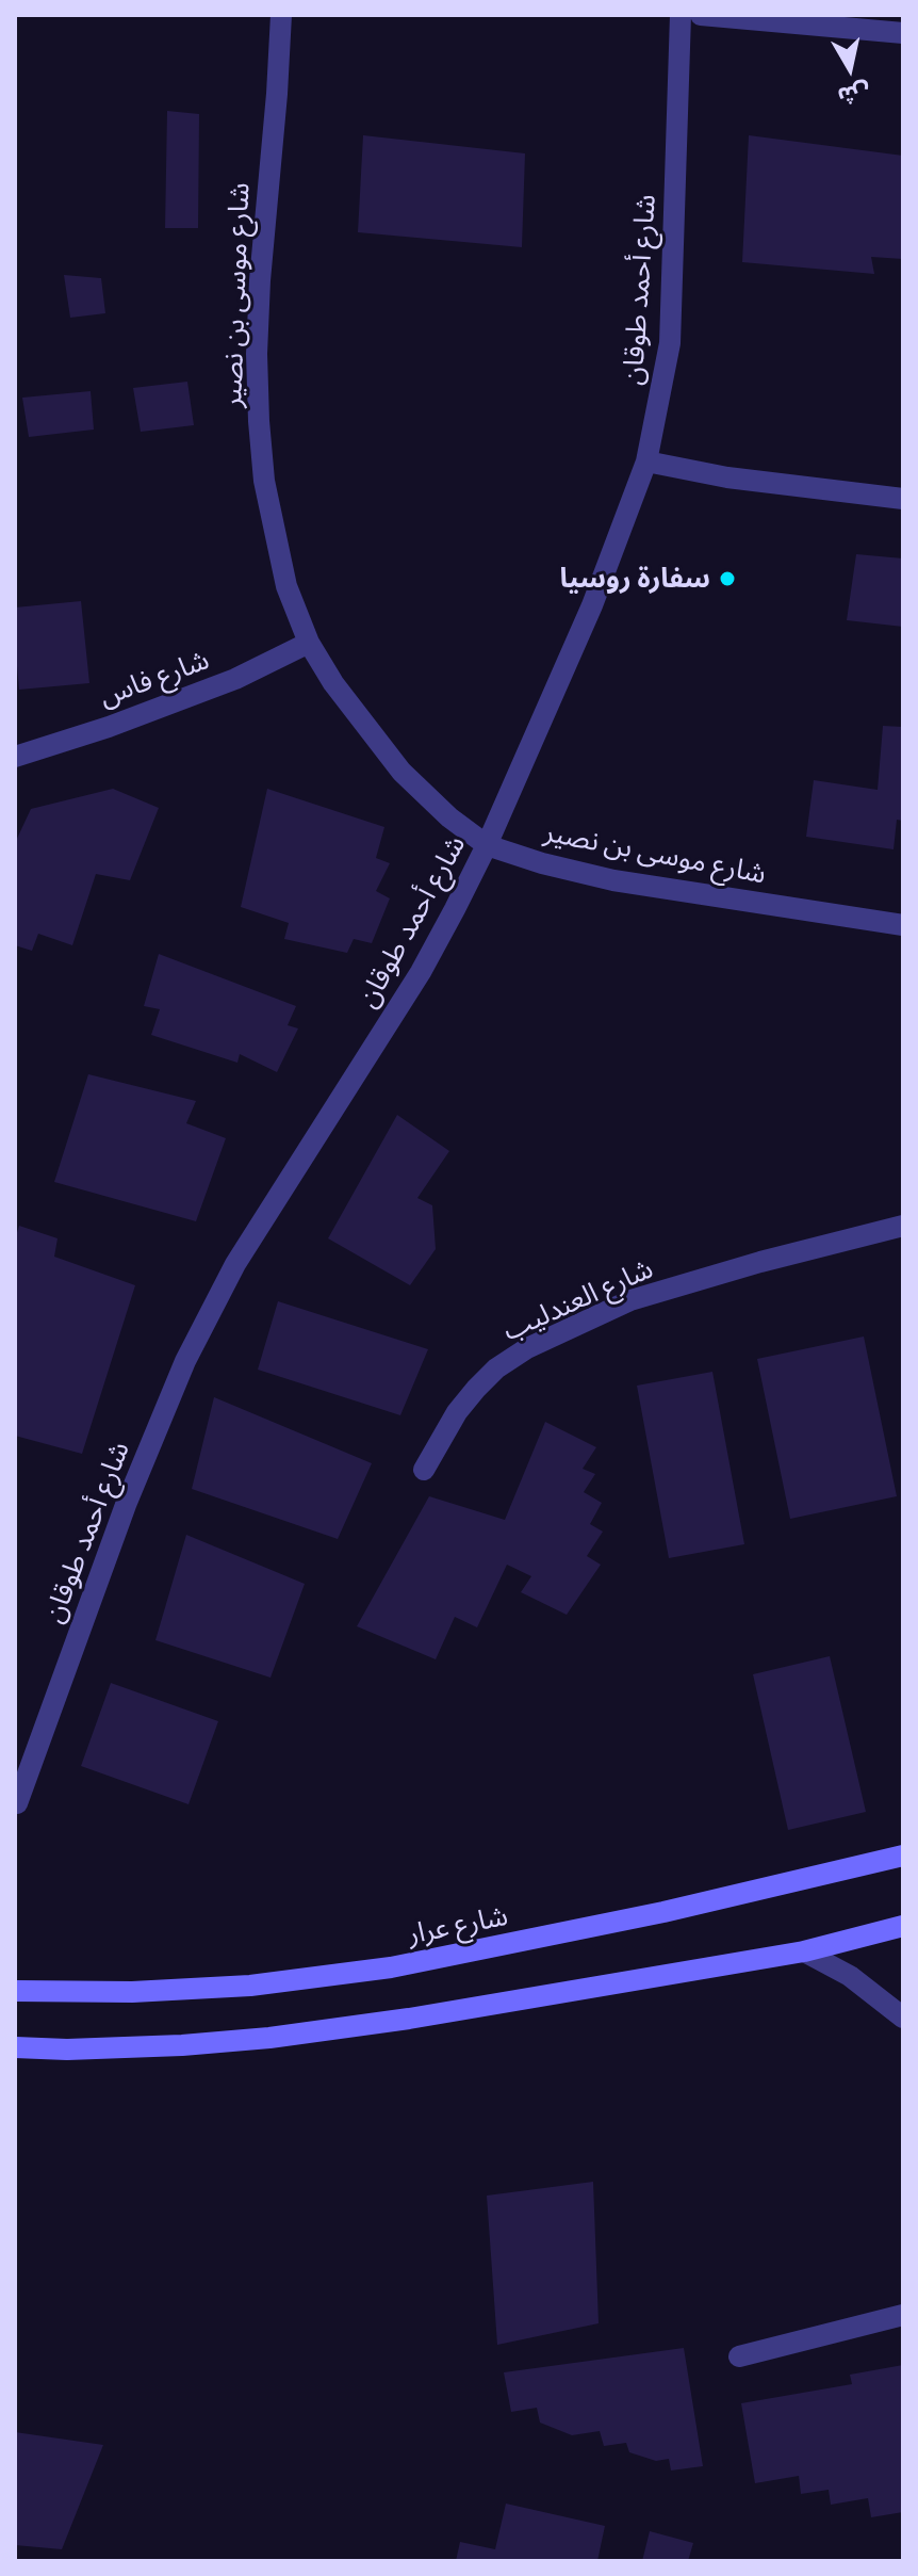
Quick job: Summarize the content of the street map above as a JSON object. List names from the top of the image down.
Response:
{
  "streets": {
    "main road": ["شارع عرار"],
    "street": [
      "شارع أحمد طوقان",
      "شارع موسى بن نصير",
      "شارع فاس",
      "شارع العندليب"
    ]
  },
  "crossings": [
    ["شارع أحمد طوقان", "شارع موسى بن نصير"],
    ["شارع موسى بن نصير", "شارع فاس"]
  ],
  "places": ["سفارة روسيا"],
  "north": "bottom"
}
